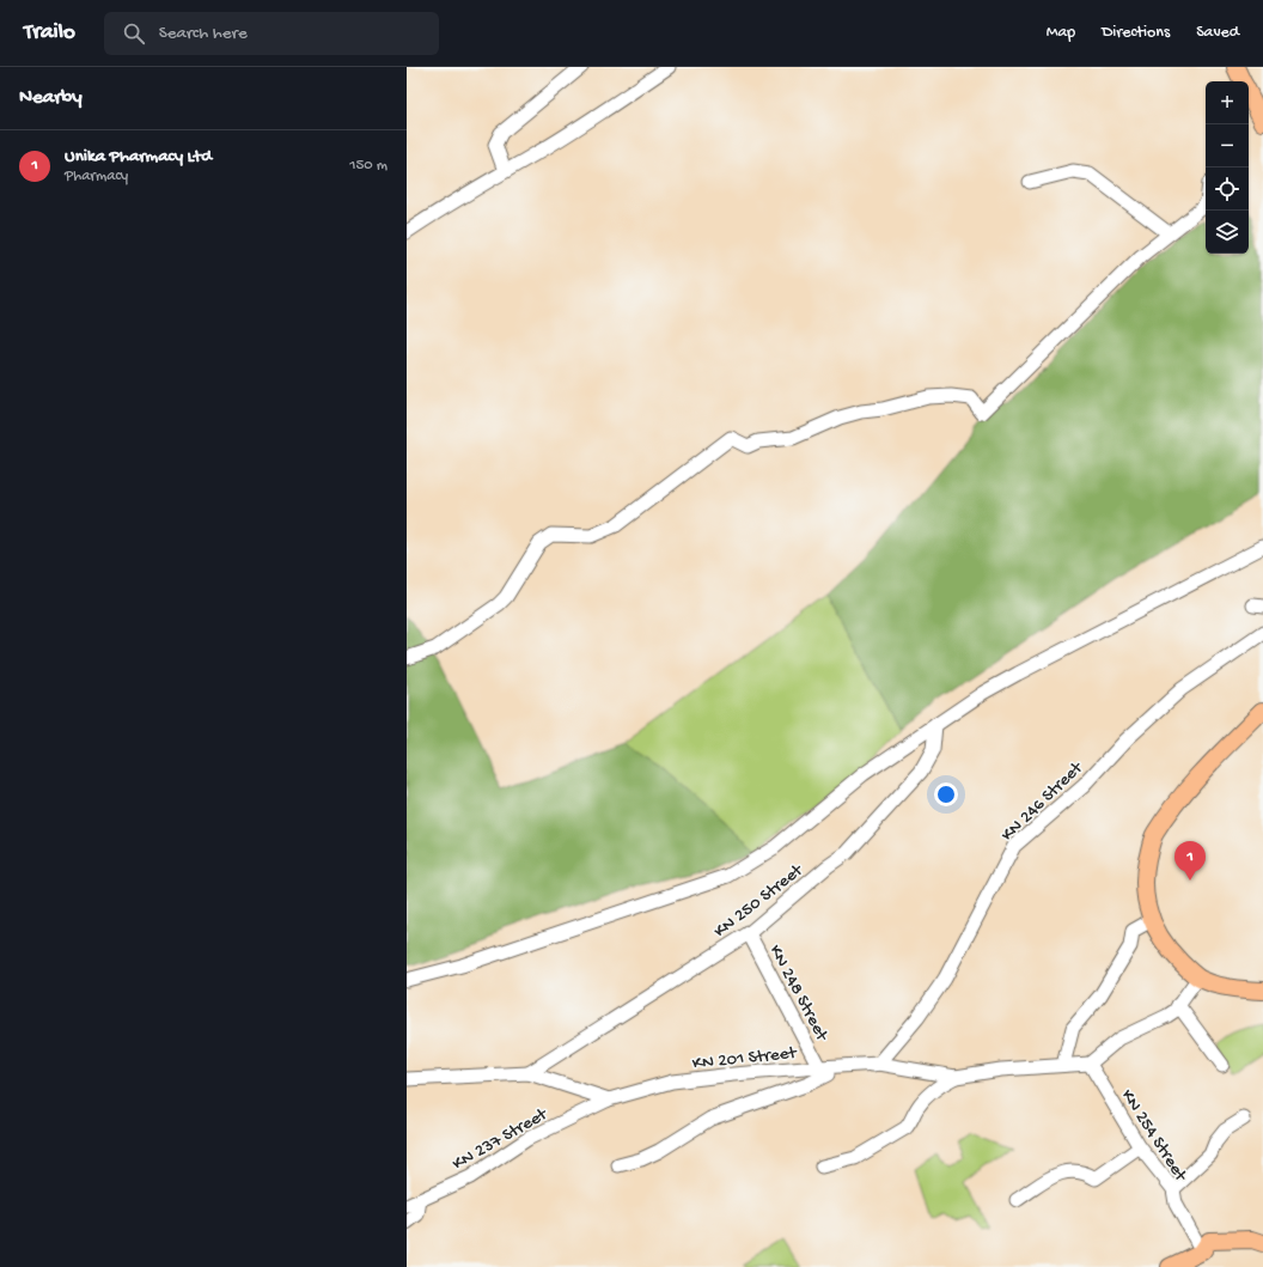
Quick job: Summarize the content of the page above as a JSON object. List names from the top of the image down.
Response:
{
  "streets": {
    "street": [
      "KN 246 Street",
      "KN 250 Street",
      "KN 248 Street",
      "KN 201 Street",
      "KN 254 Street",
      "KN 237 Street"
    ]
  },
  "crossings": [
    ["KN 246 Street", "KN 201 Street"],
    ["KN 250 Street", "KN 248 Street"],
    ["KN 248 Street", "KN 201 Street"],
    ["KN 201 Street", "KN 254 Street"],
    ["KN 201 Street", "KN 237 Street"]
  ],
  "page": {
    "header": "Trailo",
    "search": "Search here",
    "nav": ["Map", "Directions", "Saved"],
    "heading": "Nearby",
    "map_buttons": ["+", "−"],
    "list": [
      {
        "mark": "1",
        "name": "Unika Pharmacy Ltd",
        "note": "Pharmacy",
        "value": "150 m"
      }
    ],
    "pins": "1"
  }
}
